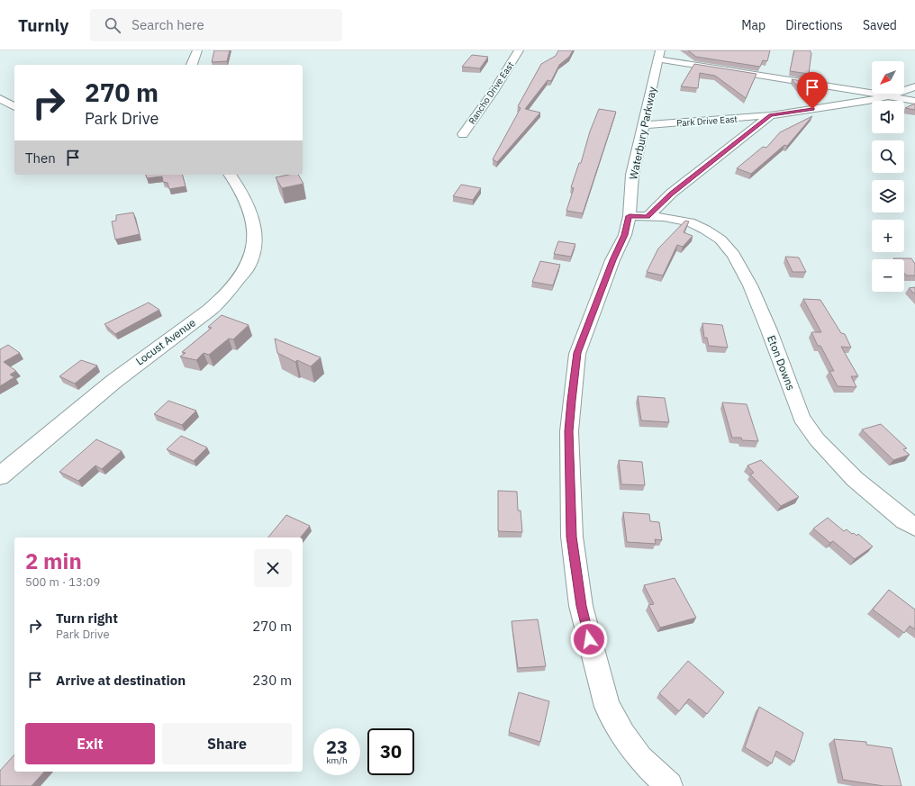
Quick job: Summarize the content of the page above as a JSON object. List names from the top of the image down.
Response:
{
  "streets": {
    "street": [
      "Rancho Drive East",
      "Park Drive East",
      "Waterbury Parkway",
      "Locust Avenue",
      "Eton Downs"
    ]
  },
  "crossings": [
    ["Park Drive East", "Waterbury Parkway"],
    ["Waterbury Parkway", "Eton Downs"]
  ],
  "north": "bottom left",
  "page": {
    "header": "Turnly",
    "search": "Search here",
    "nav": ["Map", "Directions", "Saved"],
    "map_buttons": ["+", "−"],
    "turn": ["270 m", "Park Drive"],
    "then": "Then",
    "heading": ["2 min", "500 m · 13:09"],
    "list": [
      {
        "name": "Turn right",
        "note": "Park Drive",
        "value": "270 m"
      },
      {
        "name": "Arrive at destination",
        "value": "230 m"
      }
    ],
    "buttons": ["Exit", "Share"],
    "speed": "23 km/h",
    "limit": "30"
  }
}
